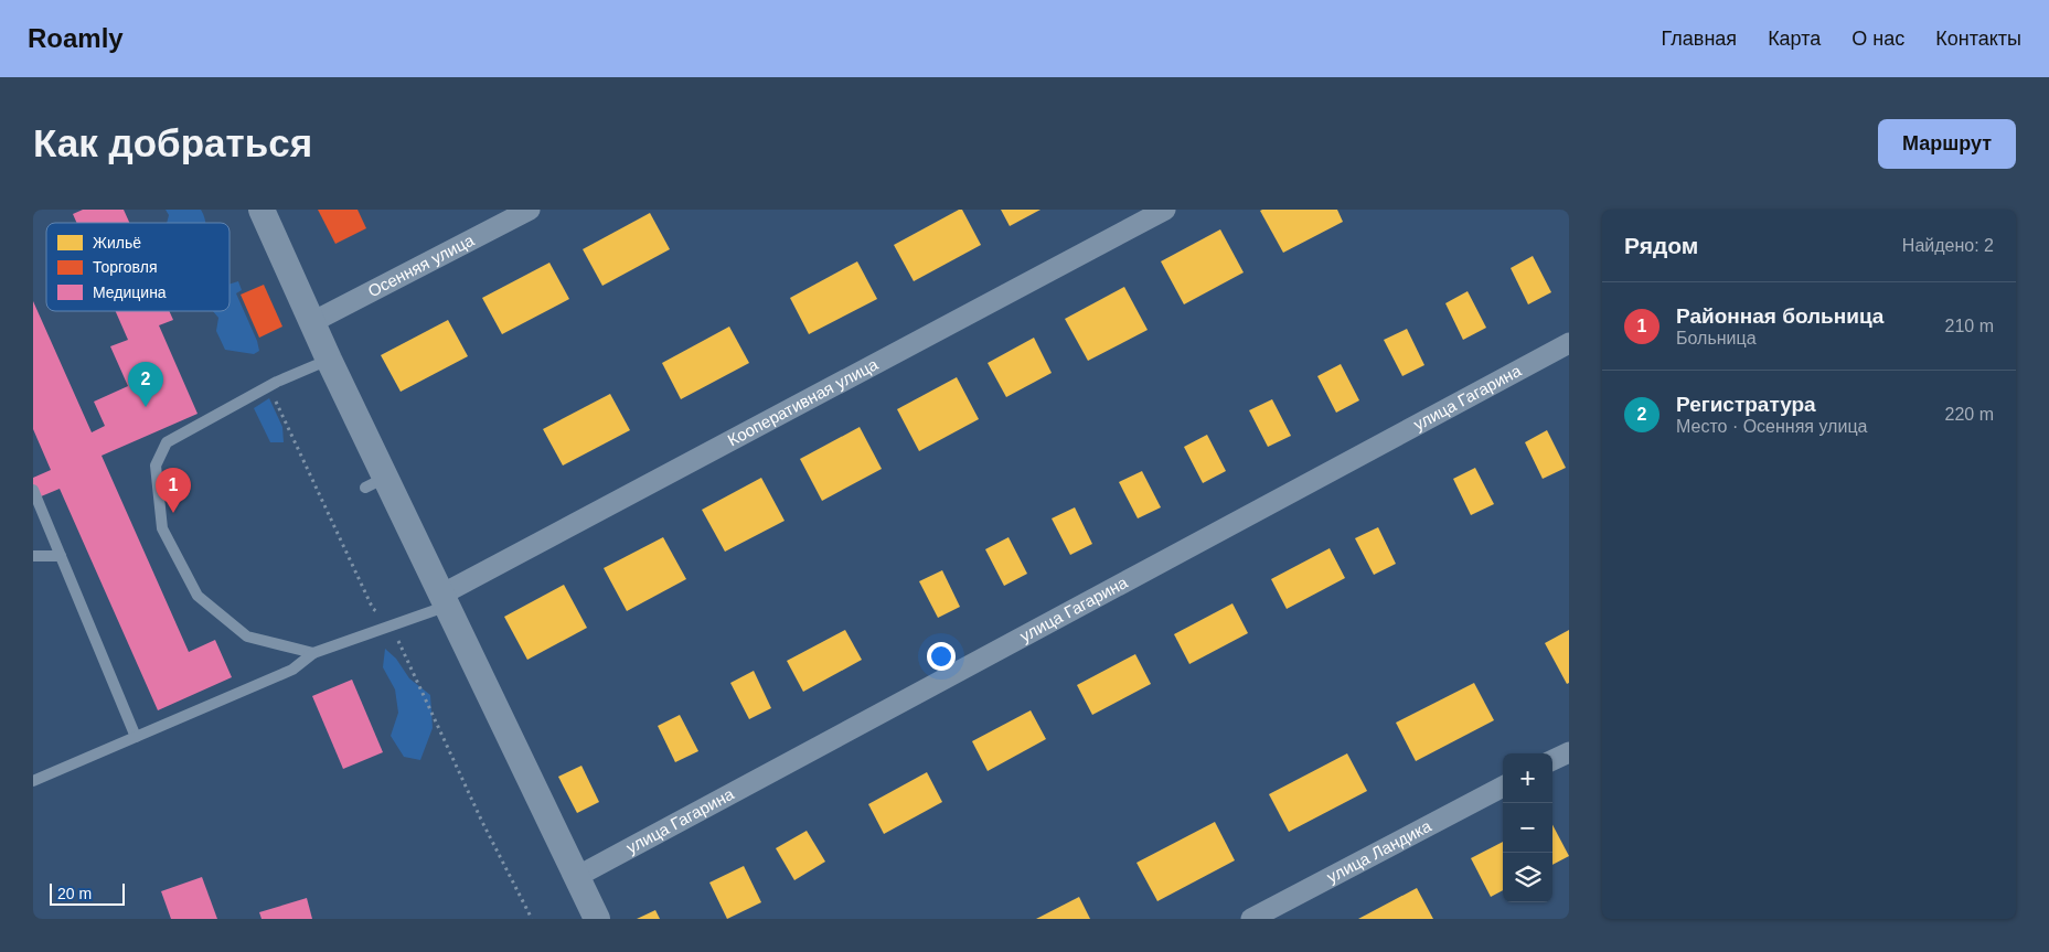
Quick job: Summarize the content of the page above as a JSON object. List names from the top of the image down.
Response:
{
  "streets": {
    "street": [
      "Осенняя улица",
      "улица Гагарина",
      "Кооперативная улица",
      "улица Ландика"
    ]
  },
  "legend": ["Жильё", "Торговля", "Медицина"],
  "scale_bar": "20 m",
  "page": {
    "header": "Roamly",
    "nav": [
      "Главная",
      "Карта",
      "О нас",
      "Контакты"
    ],
    "buttons": "Маршрут",
    "title": "Как добраться",
    "heading": ["Рядом", "Найдено: 2"],
    "list": [
      {
        "mark": "1",
        "name": "Районная больница",
        "note": "Больница",
        "value": "210 m"
      },
      {
        "mark": "2",
        "name": "Регистратура",
        "note": "Место · Осенняя улица",
        "value": "220 m"
      }
    ],
    "pins": ["2", "1"],
    "map_buttons": ["+", "−"],
    "scale": "20 m"
  }
}
